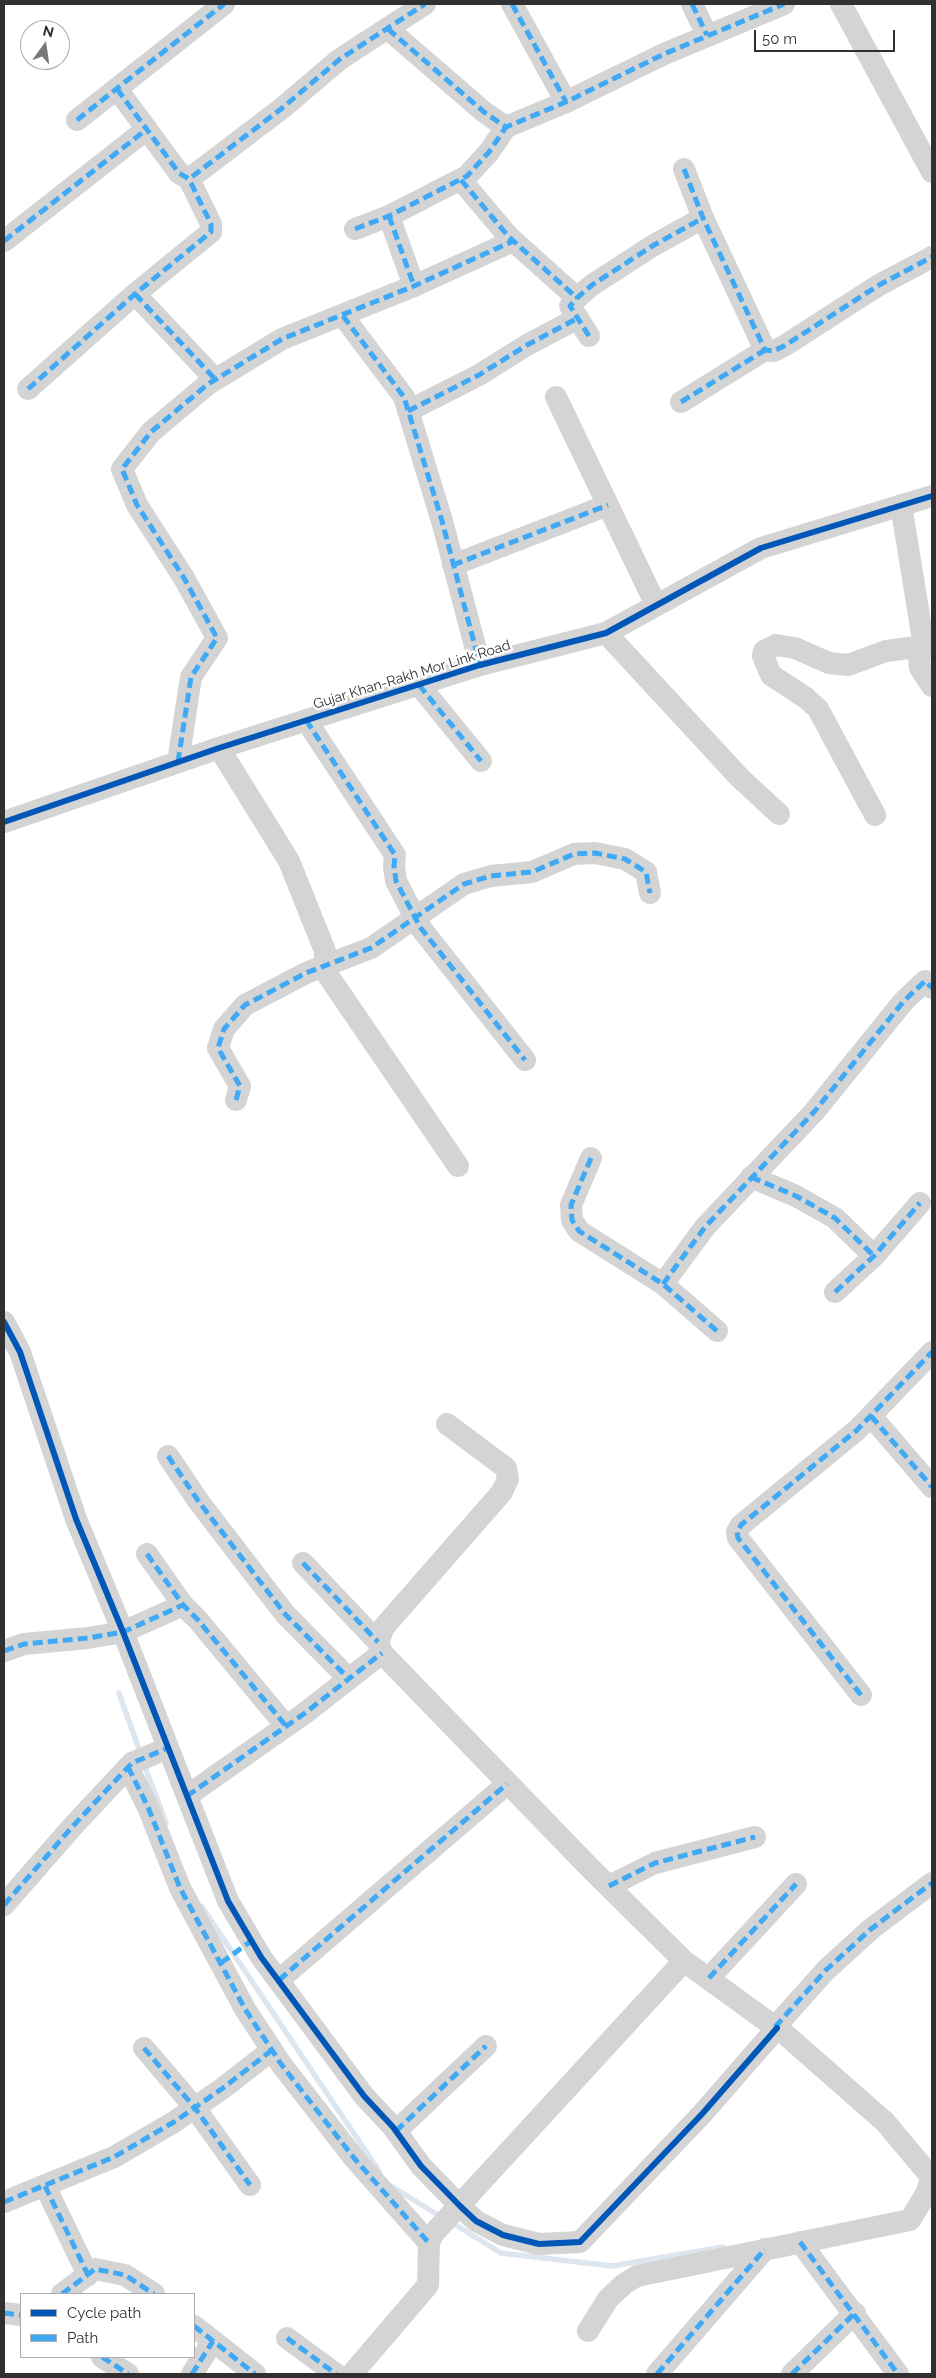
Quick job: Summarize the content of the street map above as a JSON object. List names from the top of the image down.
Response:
{
  "streets": {
    "street": ["Gujar Khan-Rakh Mor Link Road"]
  },
  "legend": ["Cycle path", "Path"],
  "scale_bar": "50 m",
  "north": "top"
}
